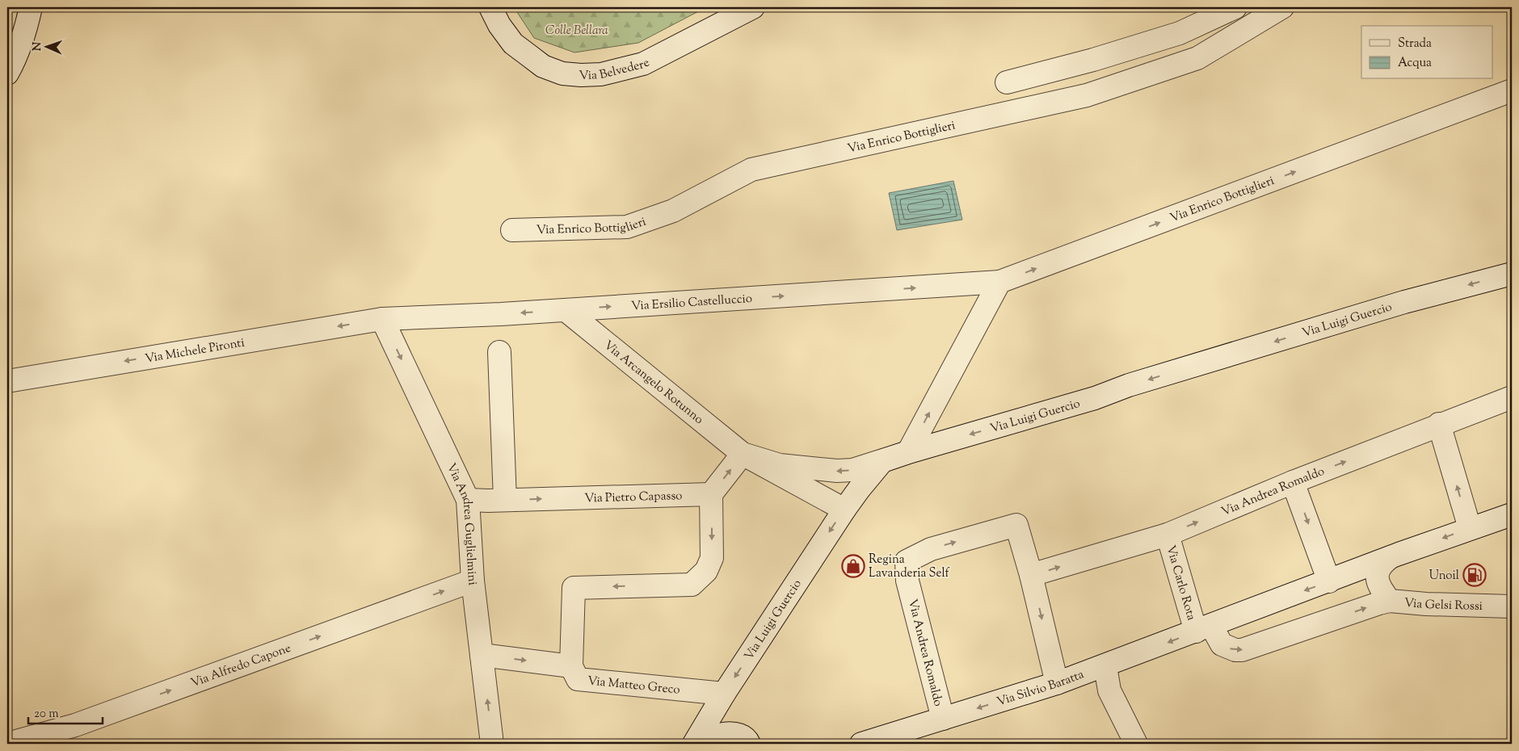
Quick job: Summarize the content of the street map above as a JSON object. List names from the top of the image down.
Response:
{
  "streets": {
    "street": [
      "Via Belvedere",
      "Via Enrico Bottiglieri",
      "Via Ersilio Castelluccio",
      "Via Luigi Guercio",
      "Via Michele Pironti",
      "Via Arcangelo Rotunno",
      "Via Andrea Romaldo",
      "Via Pietro Capasso",
      "Via Andrea Guglielmini",
      "Via Carlo Rota",
      "Via Gelsi Rossi",
      "Via Alfredo Capone",
      "Via Matteo Greco",
      "Via Silvio Baratta"
    ]
  },
  "crossings": [
    ["Via Enrico Bottiglieri", "Via Ersilio Castelluccio"],
    ["Via Ersilio Castelluccio", "Via Michele Pironti"],
    ["Via Ersilio Castelluccio", "Via Arcangelo Rotunno"],
    ["Via Ersilio Castelluccio", "Via Andrea Guglielmini"],
    ["Via Luigi Guercio", "Via Matteo Greco"],
    ["Via Michele Pironti", "Via Andrea Guglielmini"],
    ["Via Andrea Romaldo", "Via Carlo Rota"],
    ["Via Andrea Romaldo", "Via Silvio Baratta"],
    ["Via Pietro Capasso", "Via Andrea Guglielmini"],
    ["Via Andrea Guglielmini", "Via Alfredo Capone"],
    ["Via Carlo Rota", "Via Silvio Baratta"]
  ],
  "one_way": [
    "Via Luigi Guercio",
    "Via Michele Pironti",
    "Via Alfredo Capone",
    "Via Silvio Baratta"
  ],
  "parks": ["Colle Bellara"],
  "places": {
    "shop": ["Regina Lavanderia Self"],
    "fuel station": ["Unoil"]
  },
  "legend": ["Strada", "Acqua"],
  "scale_bar": "20 m",
  "north": "left"
}
